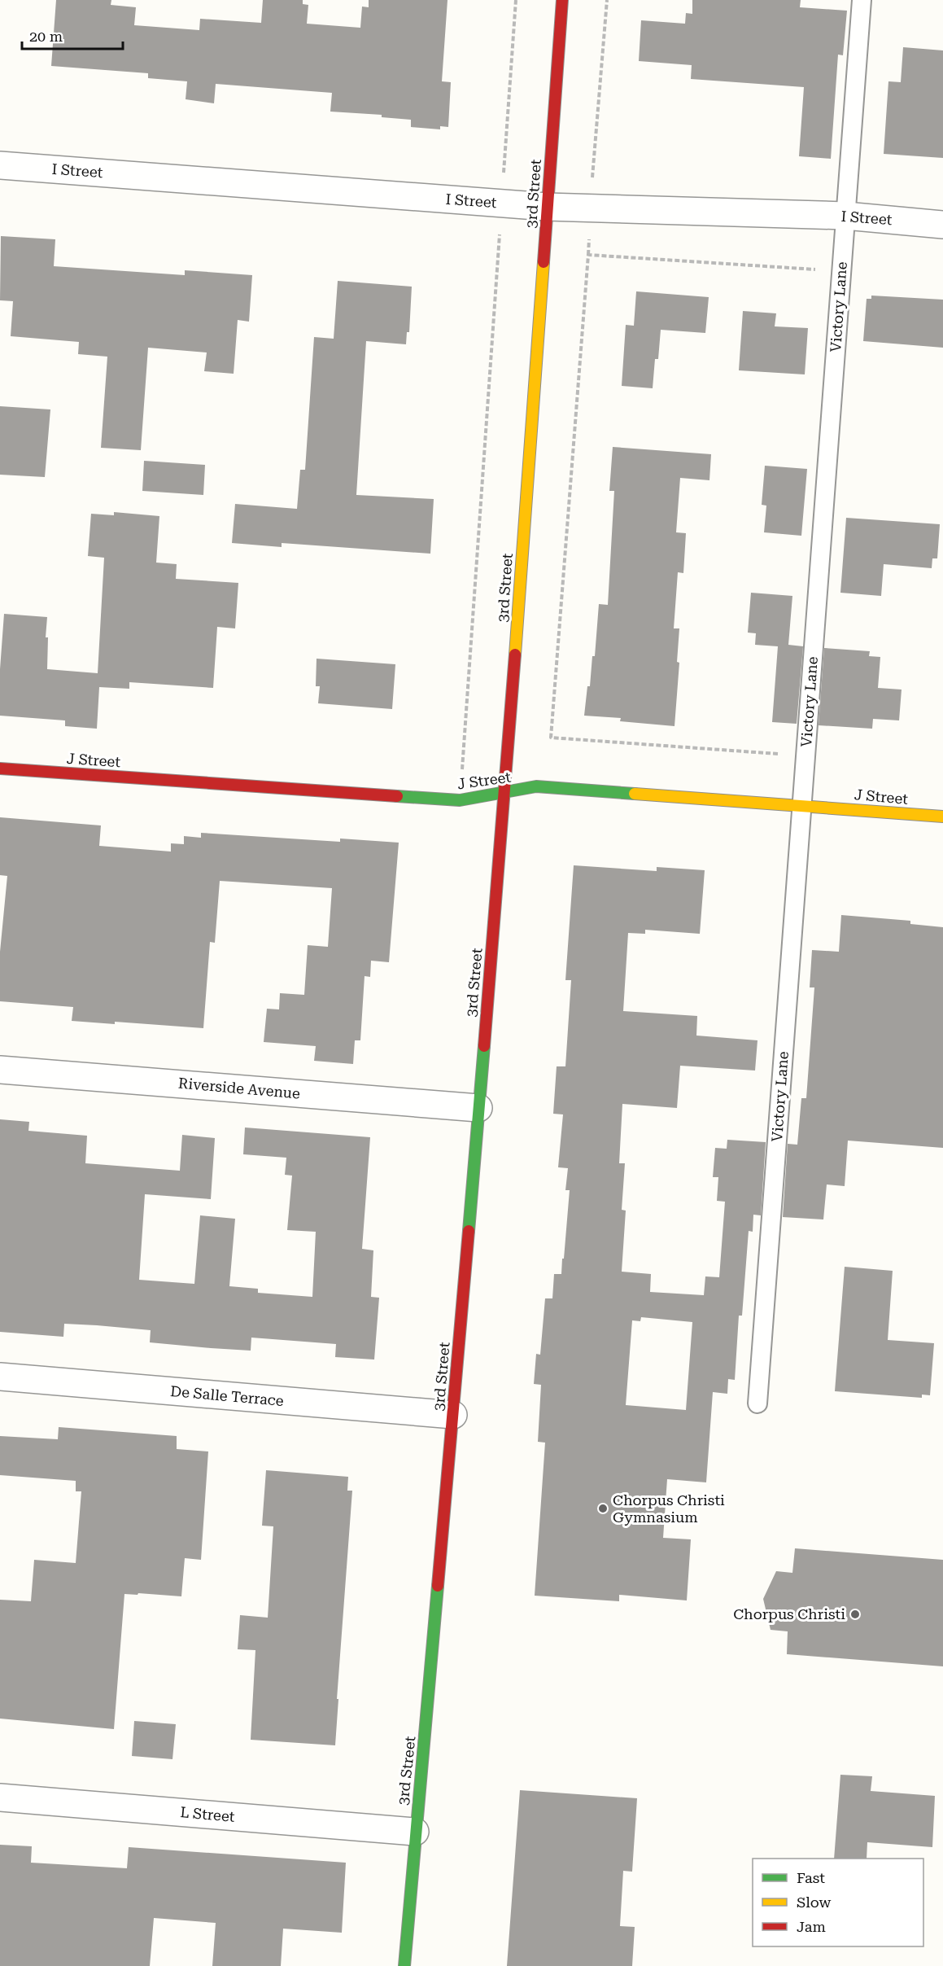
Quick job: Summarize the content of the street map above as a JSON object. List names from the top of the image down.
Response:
{
  "streets": {
    "street": [
      "I Street",
      "3rd Street",
      "J Street",
      "Riverside Avenue",
      "De Salle Terrace",
      "L Street"
    ],
    "lane": ["Victory Lane"]
  },
  "crossings": [
    ["I Street", "3rd Street"],
    ["I Street", "Victory Lane"],
    ["3rd Street", "J Street"],
    ["3rd Street", "Riverside Avenue"],
    ["3rd Street", "De Salle Terrace"],
    ["3rd Street", "L Street"],
    ["Victory Lane", "J Street"]
  ],
  "places": ["Chorpus Christi Gymnasium", "Chorpus Christi"],
  "legend": ["Fast", "Slow", "Jam"],
  "scale_bar": "20 m"
}
